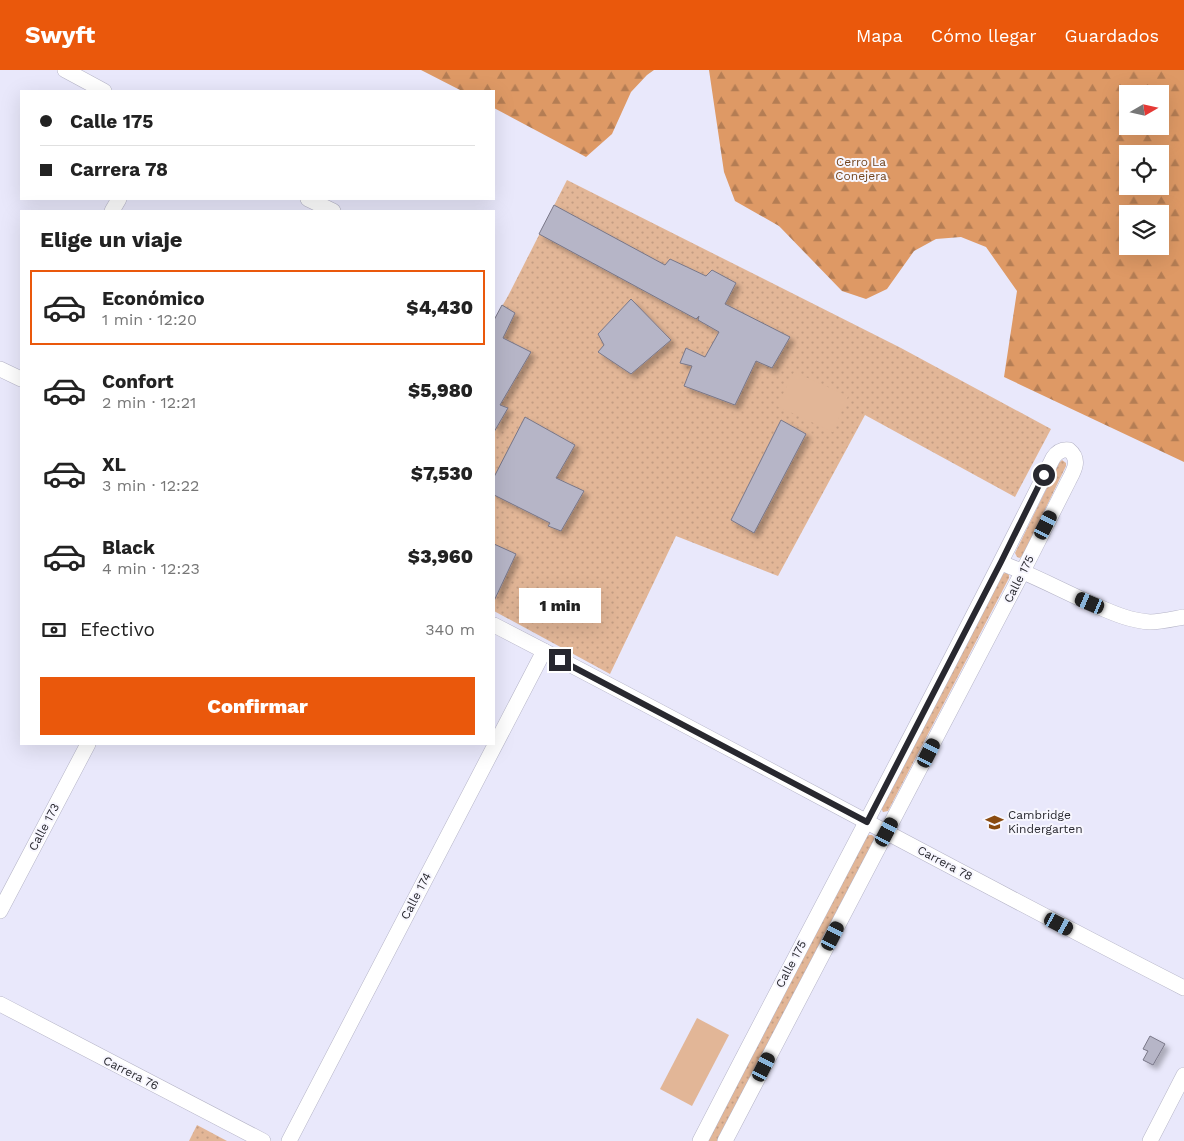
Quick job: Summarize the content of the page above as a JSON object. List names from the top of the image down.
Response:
{
  "streets": {
    "street": [
      "Calle 175",
      "Calle 173",
      "Carrera 78",
      "Calle 174",
      "Carrera 76"
    ]
  },
  "crossings": [
    ["Calle 175", "Carrera 78"],
    ["Carrera 78", "Calle 174"]
  ],
  "parks": ["Cerro La Conejera"],
  "places": {
    "school or university": ["Cambridge Kindergarten"]
  },
  "north": "right",
  "page": {
    "header": "Swyft",
    "nav": ["Mapa", "Cómo llegar", "Guardados"],
    "banner": ["Calle 175", "Carrera 78"],
    "heading": "Elige un viaje",
    "list": [
      {
        "name": "Económico",
        "note": "1 min · 12:20",
        "value": "$4,430"
      },
      {
        "name": "Confort",
        "note": "2 min · 12:21",
        "value": "$5,980"
      },
      {
        "name": "XL",
        "note": "3 min · 12:22",
        "value": "$7,530"
      },
      {
        "name": "Black",
        "note": "4 min · 12:23",
        "value": "$3,960"
      }
    ],
    "bubble": "1 min",
    "pay": ["Efectivo", "340 m"],
    "buttons": "Confirmar"
  }
}
